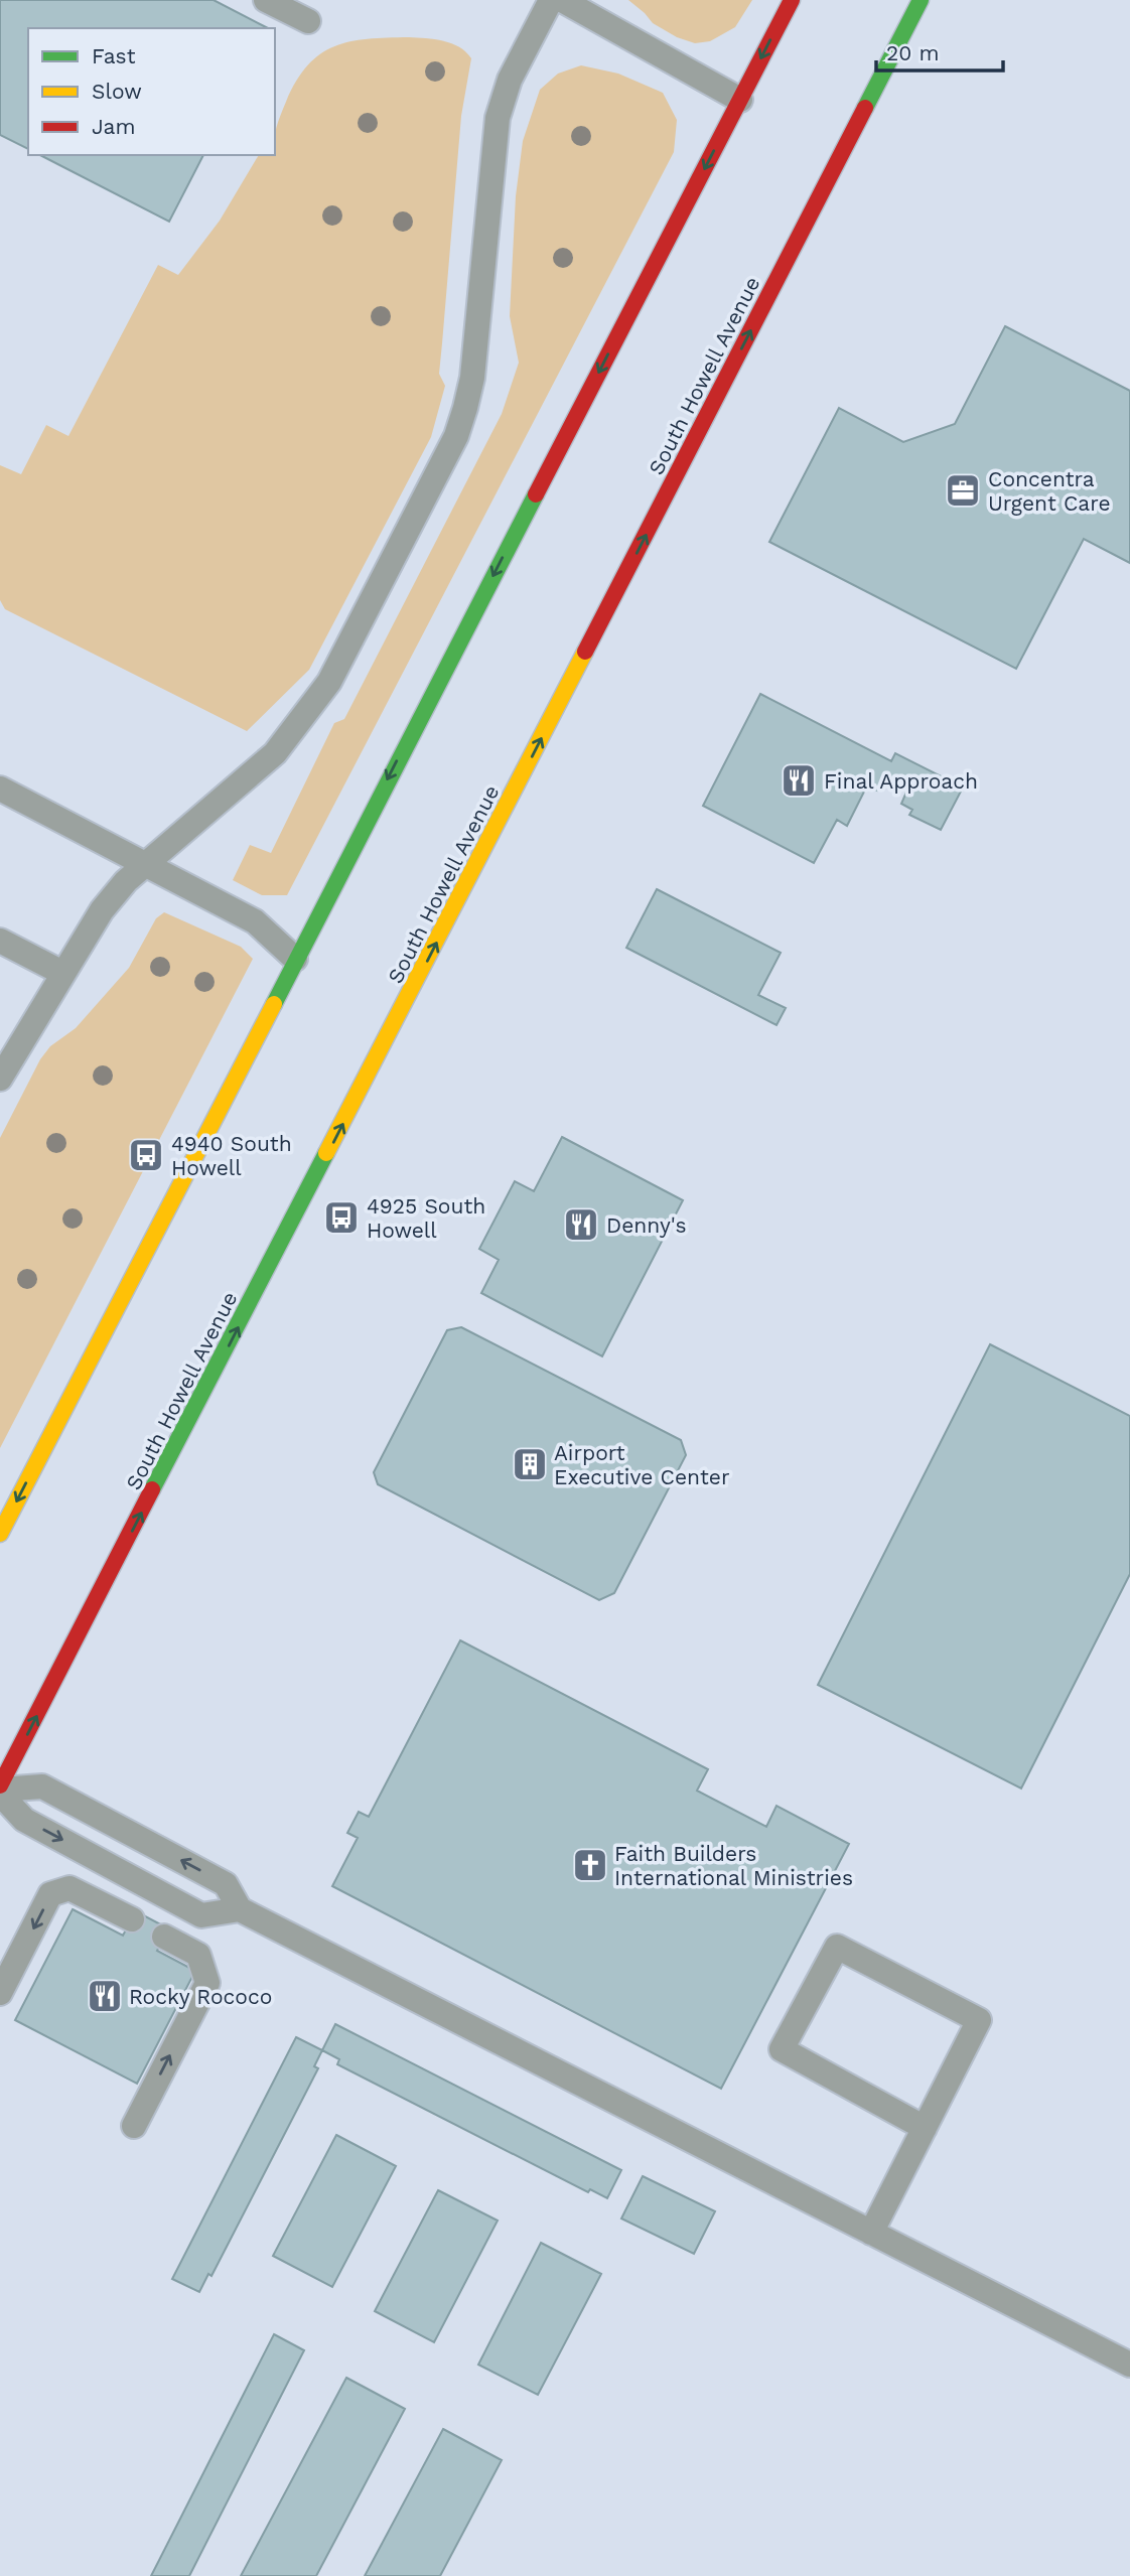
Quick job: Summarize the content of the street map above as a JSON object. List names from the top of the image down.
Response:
{
  "streets": {
    "main road": ["South Howell Avenue"]
  },
  "places": {
    "office": ["Concentra Urgent Care"],
    "restaurant": ["Final Approach", "Denny's", "Rocky Rococo"],
    "bus stop": ["4940 South Howell", "4925 South Howell"],
    "building": ["Airport Executive Center"],
    "church": ["Faith Builders International Ministries"]
  },
  "legend": ["Fast", "Slow", "Jam"],
  "scale_bar": "20 m"
}
